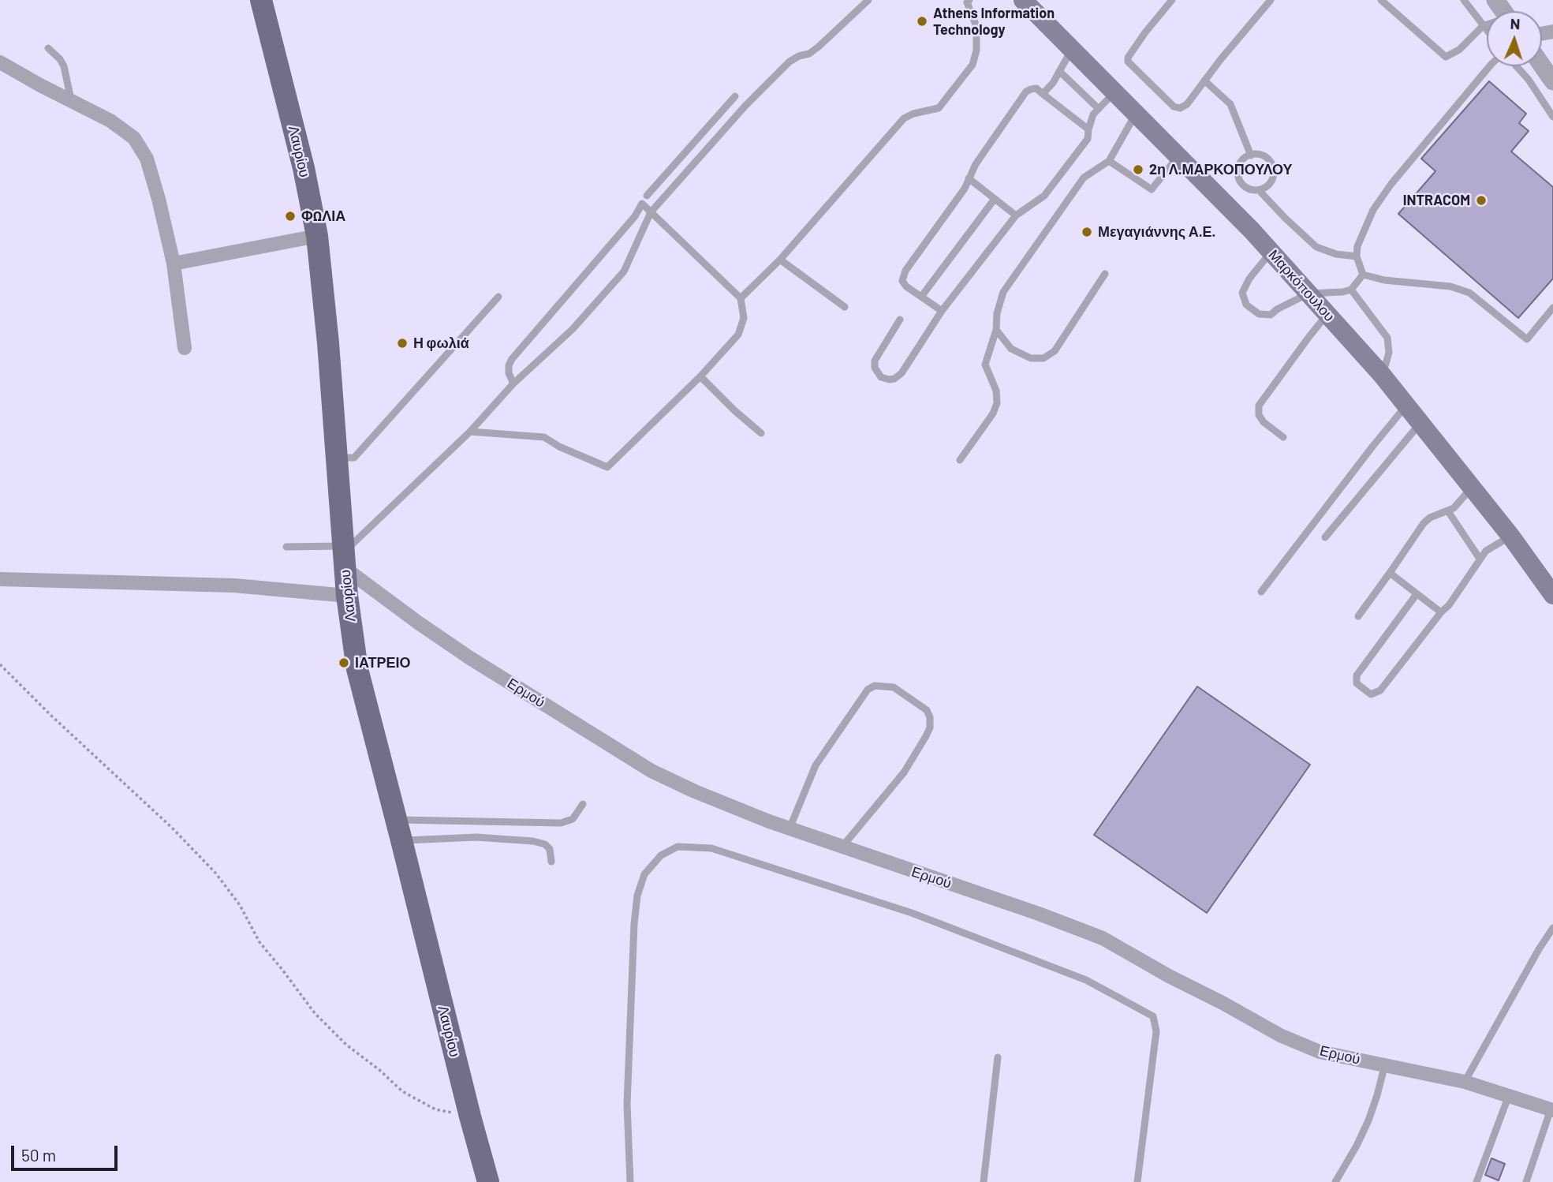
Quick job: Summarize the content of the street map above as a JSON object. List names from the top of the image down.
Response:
{
  "streets": {
    "main road": ["Λαυρίου", "Μαρκόπουλου"],
    "street": ["Ερμού"]
  },
  "crossings": [
    ["Λαυρίου", "Ερμού"]
  ],
  "places": [
    "Athens Information Technology",
    "2η Λ.ΜΑΡΚΟΠΟΥΛΟΥ",
    "INTRACOM",
    "ΦΩΛΙΑ",
    "Μεγαγιάννης Α.Ε.",
    "Η φωλιά",
    "ΙΑΤΡΕΙΟ"
  ],
  "scale_bar": "50 m",
  "north": "top"
}
